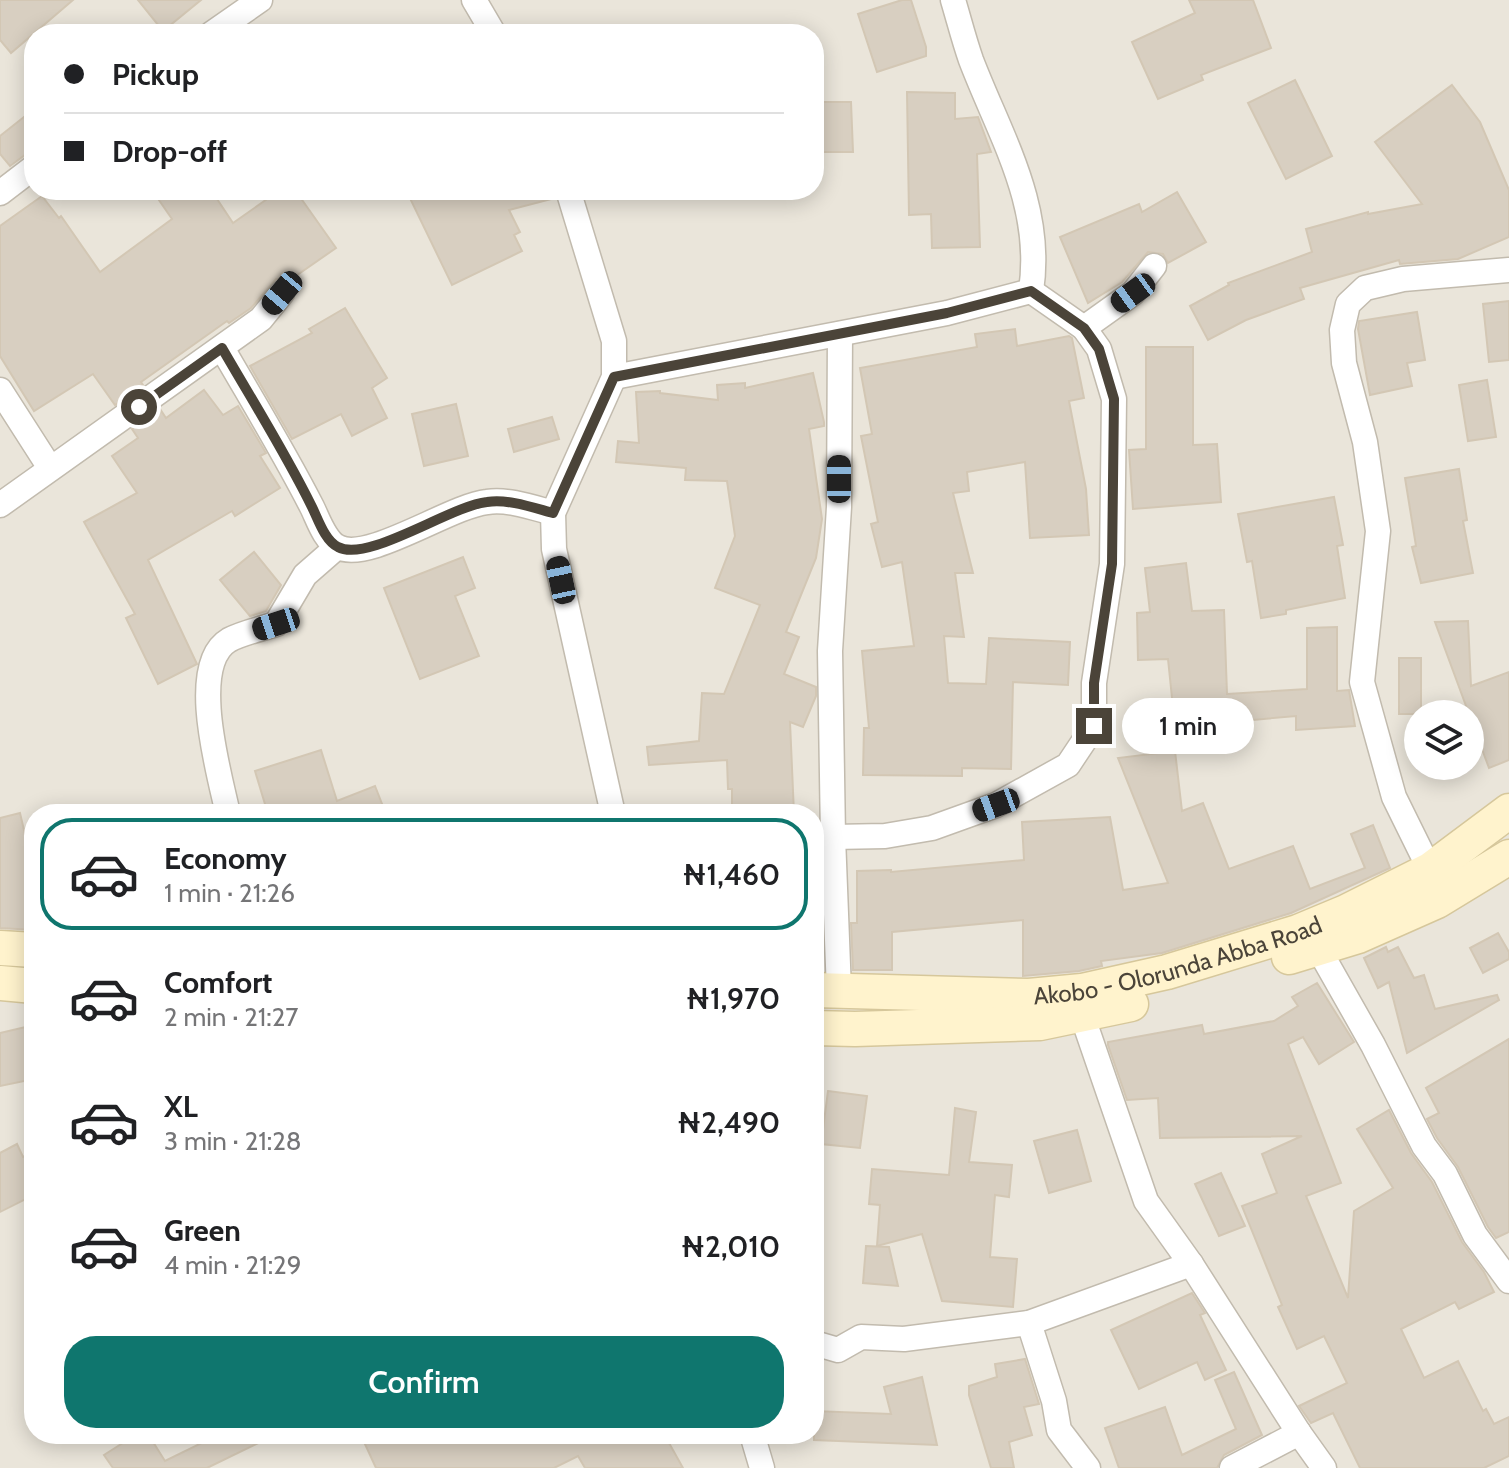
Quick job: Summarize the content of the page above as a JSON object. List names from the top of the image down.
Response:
{
  "streets": {
    "main road": ["Akobo - Olorunda Abba Road"]
  },
  "page": {
    "banner": ["Pickup", "Drop-off"],
    "bubble": "1 min",
    "list": [
      {
        "name": "Economy",
        "note": "1 min · 21:26",
        "value": "₦1,460"
      },
      {
        "name": "Comfort",
        "note": "2 min · 21:27",
        "value": "₦1,970"
      },
      {
        "name": "XL",
        "note": "3 min · 21:28",
        "value": "₦2,490"
      },
      {
        "name": "Green",
        "note": "4 min · 21:29",
        "value": "₦2,010"
      }
    ],
    "buttons": "Confirm"
  }
}
